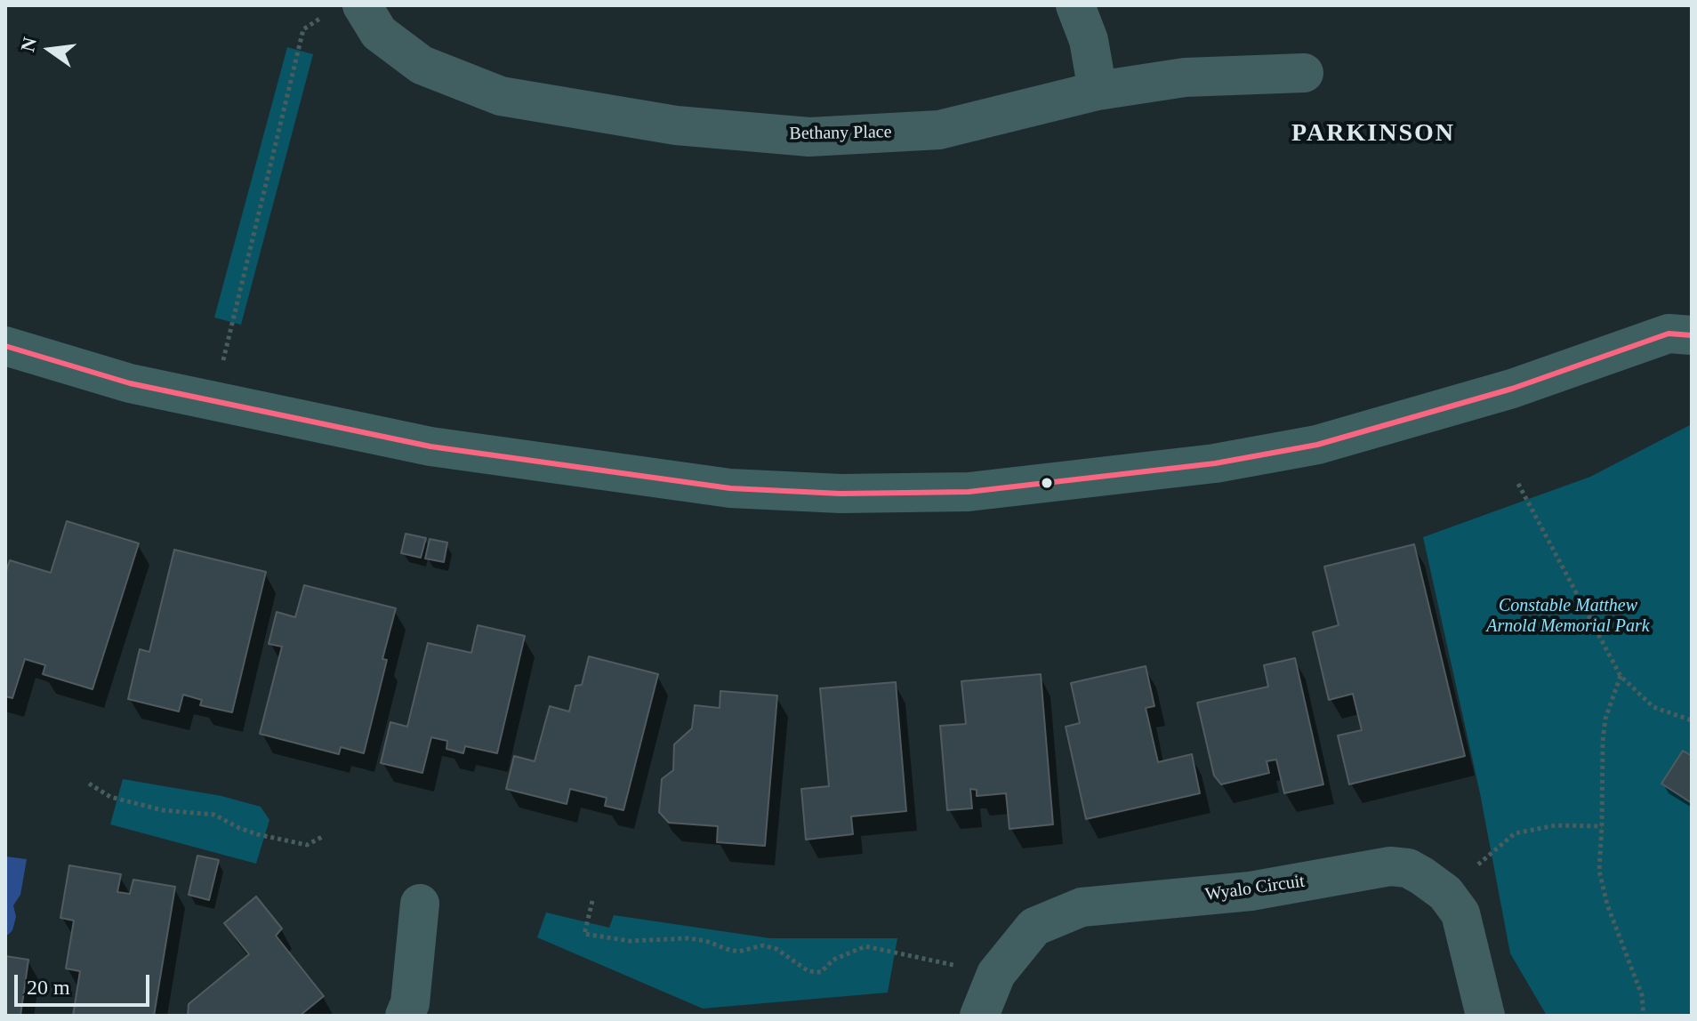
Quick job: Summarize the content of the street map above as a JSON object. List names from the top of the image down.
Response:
{
  "streets": {
    "street": ["Bethany Place", "Wyalo Circuit"]
  },
  "districts": ["PARKINSON"],
  "parks": ["Constable Matthew Arnold Memorial Park"],
  "scale_bar": "20 m",
  "north": "left"
}
